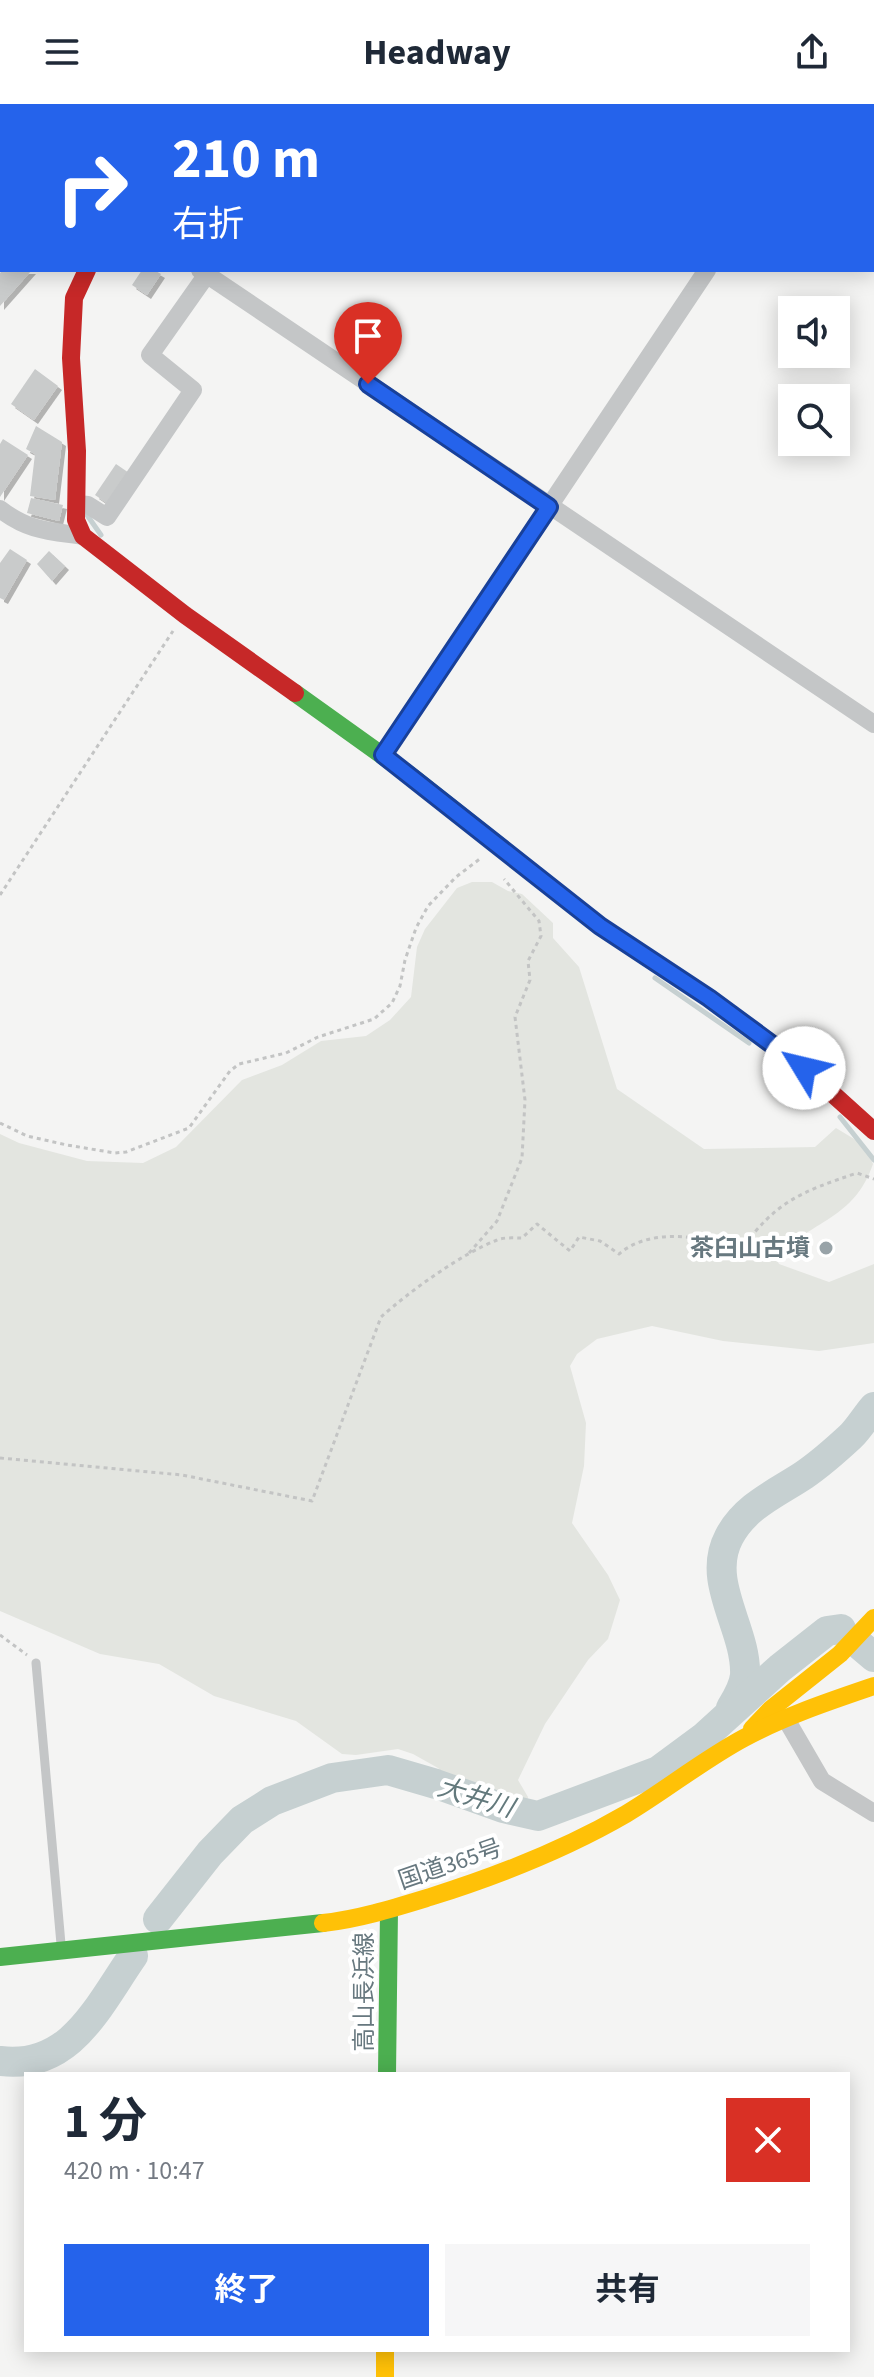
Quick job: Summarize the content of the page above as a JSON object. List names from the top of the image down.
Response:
{
  "streets": {
    "main road": ["国道365号", "高山長浜線"]
  },
  "crossings": [
    ["国道365号", "高山長浜線"]
  ],
  "water": ["大井川"],
  "places": ["茶臼山古墳"],
  "page": {
    "header": "Headway",
    "turn": ["210 m", "右折"],
    "heading": ["1 分", "420 m · 10:47"],
    "buttons": ["終了", "共有"]
  }
}
